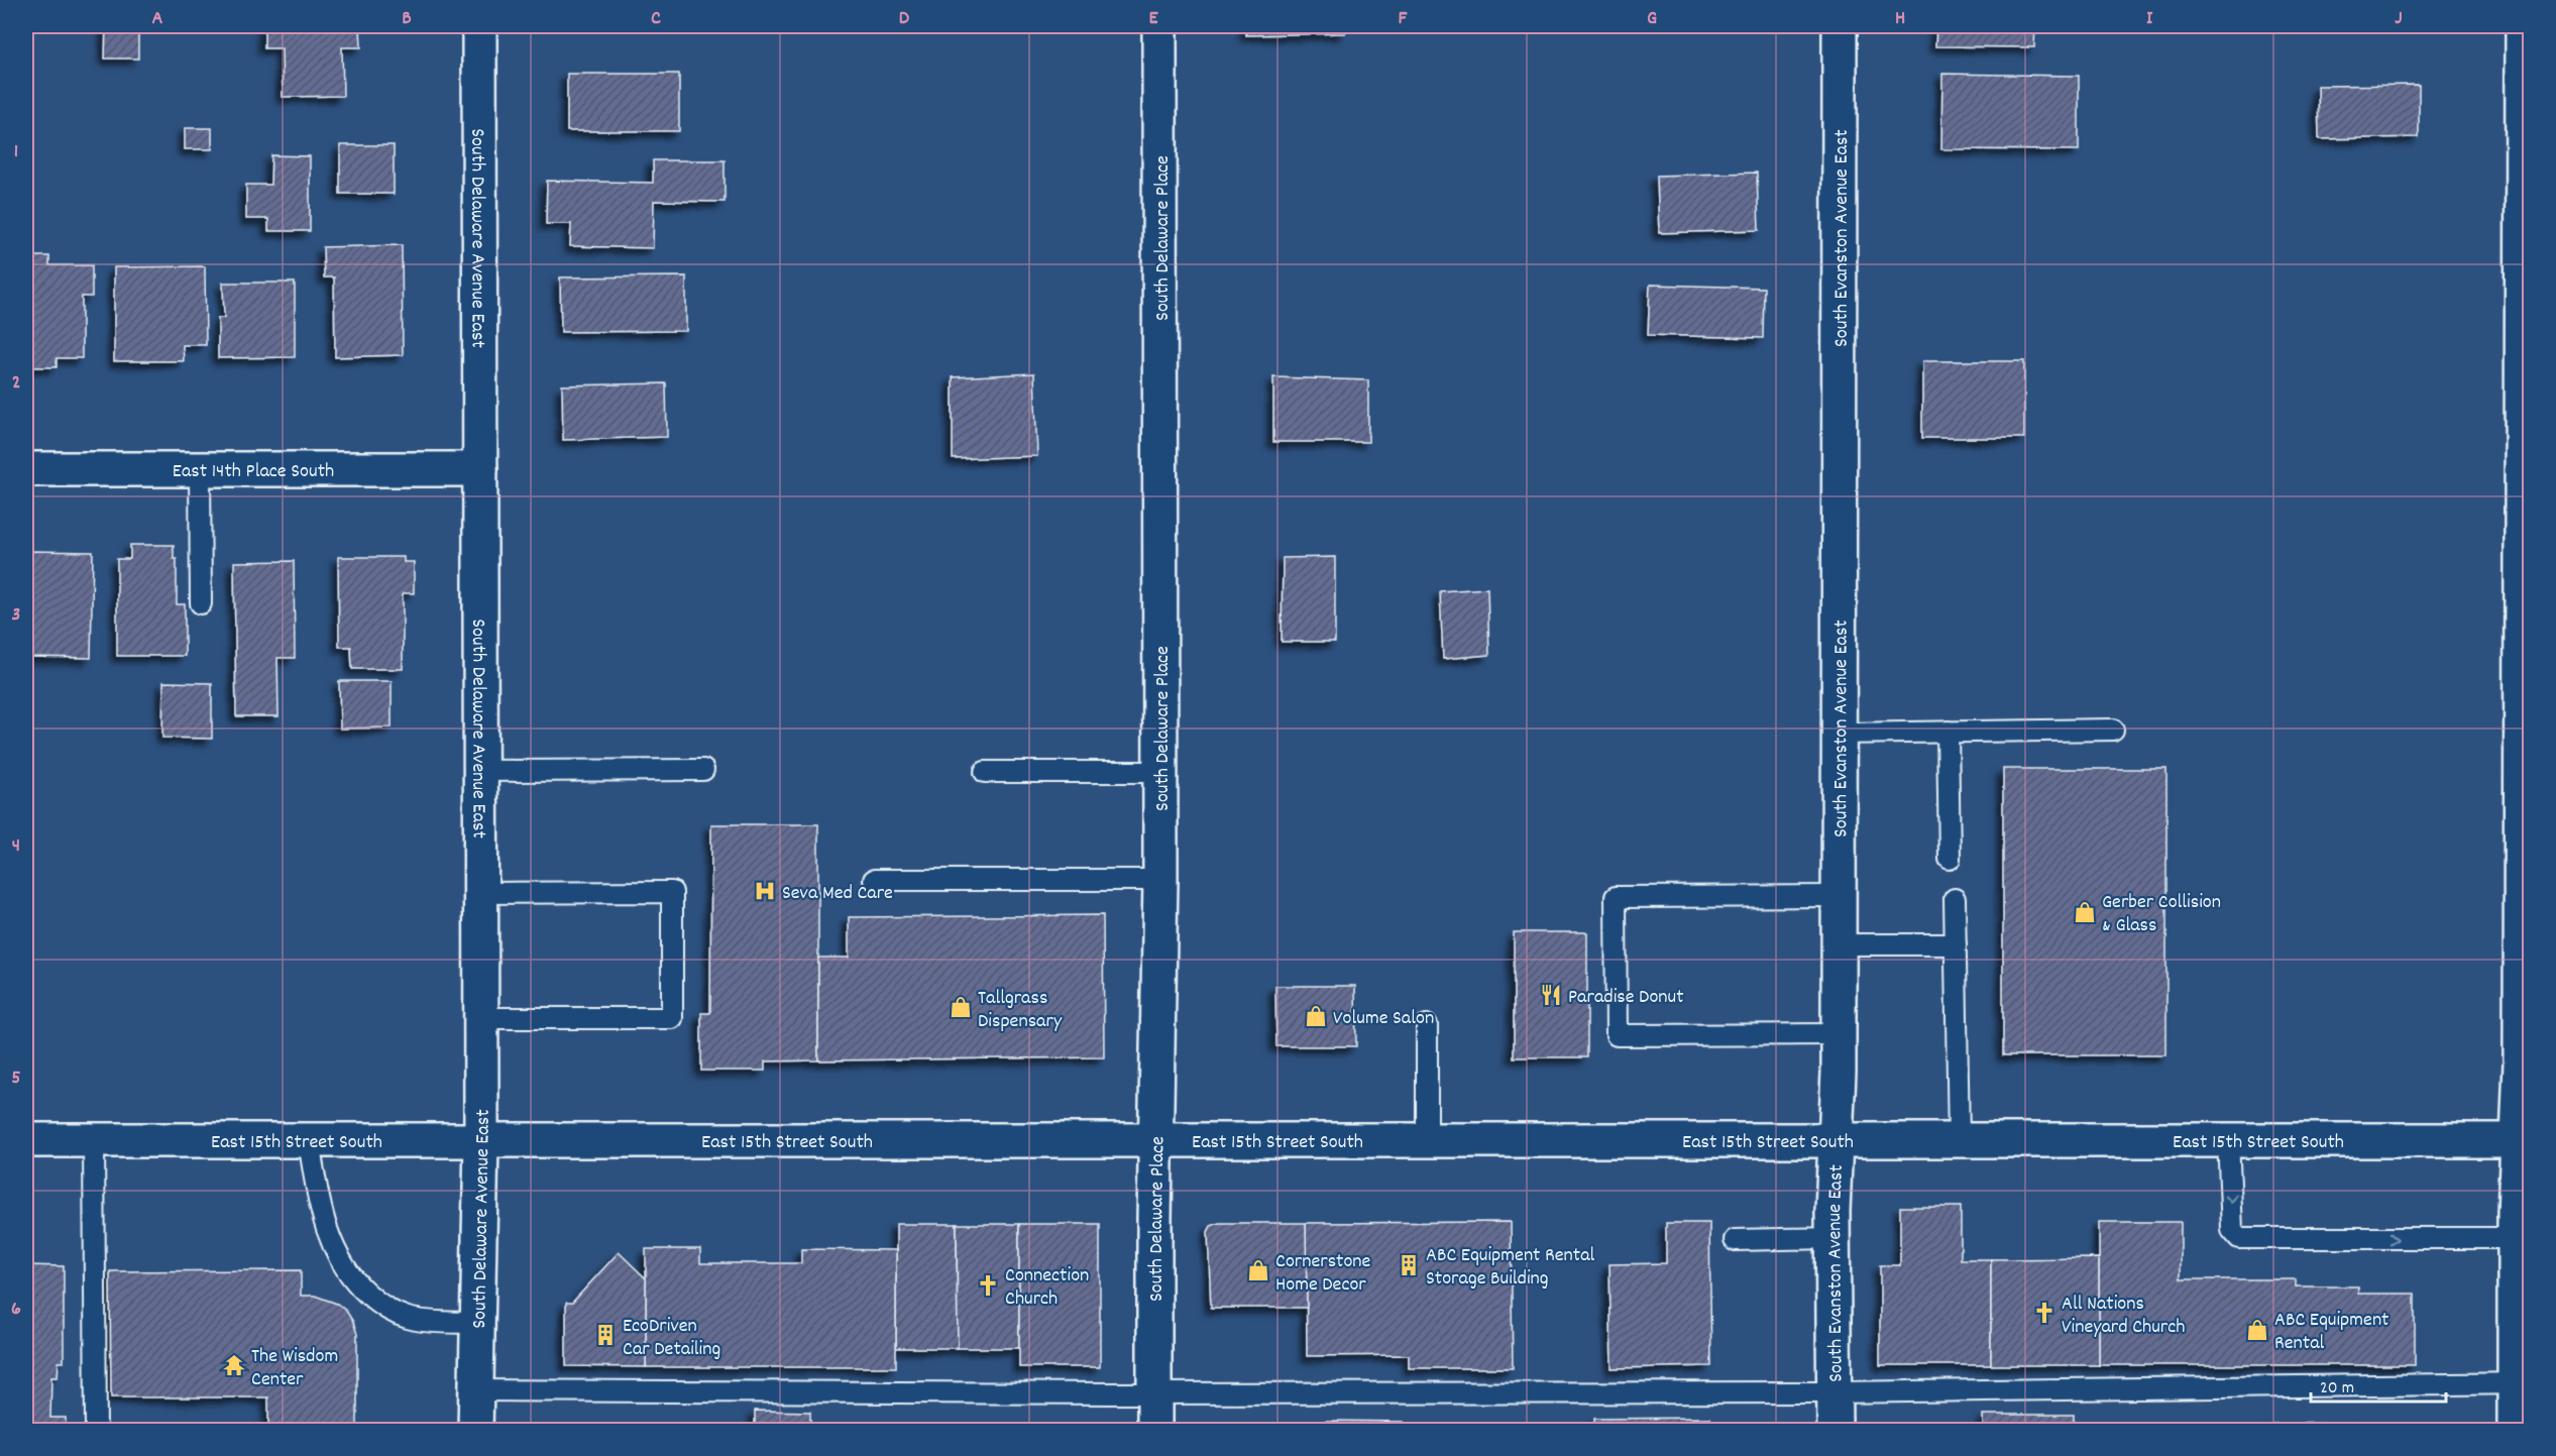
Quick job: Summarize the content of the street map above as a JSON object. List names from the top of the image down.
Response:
{
  "streets": {
    "street": [
      "South Delaware Avenue East",
      "South Delaware Place",
      "South Evanston Avenue East",
      "East 14th Place South",
      "East 15th Street South"
    ]
  },
  "crossings": [
    ["South Delaware Avenue East", "East 14th Place South"],
    ["South Delaware Avenue East", "East 15th Street South"],
    ["South Delaware Place", "East 15th Street South"],
    ["South Evanston Avenue East", "East 15th Street South"]
  ],
  "places": {
    "hospital": ["Seva Med Care"],
    "shop": [
      "Gerber Collision & Glass",
      "Tallgrass Dispensary",
      "Volume Salon",
      "Cornerstone Home Decor",
      "ABC Equipment Rental"
    ],
    "restaurant": ["Paradise Donut"],
    "building": ["ABC Equipment Rental Storage Building", "EcoDriven Car Detailing"],
    "church": ["Connection Church", "All Nations Vineyard Church"],
    "temple": ["The Wisdom Center"]
  },
  "scale_bar": "20 m",
  "grid": {
    "columns": [
      "A",
      "B",
      "C",
      "D",
      "E",
      "F",
      "G",
      "H",
      "I",
      "J"
    ],
    "rows": [
      "1",
      "2",
      "3",
      "4",
      "5",
      "6"
    ]
  }
}
